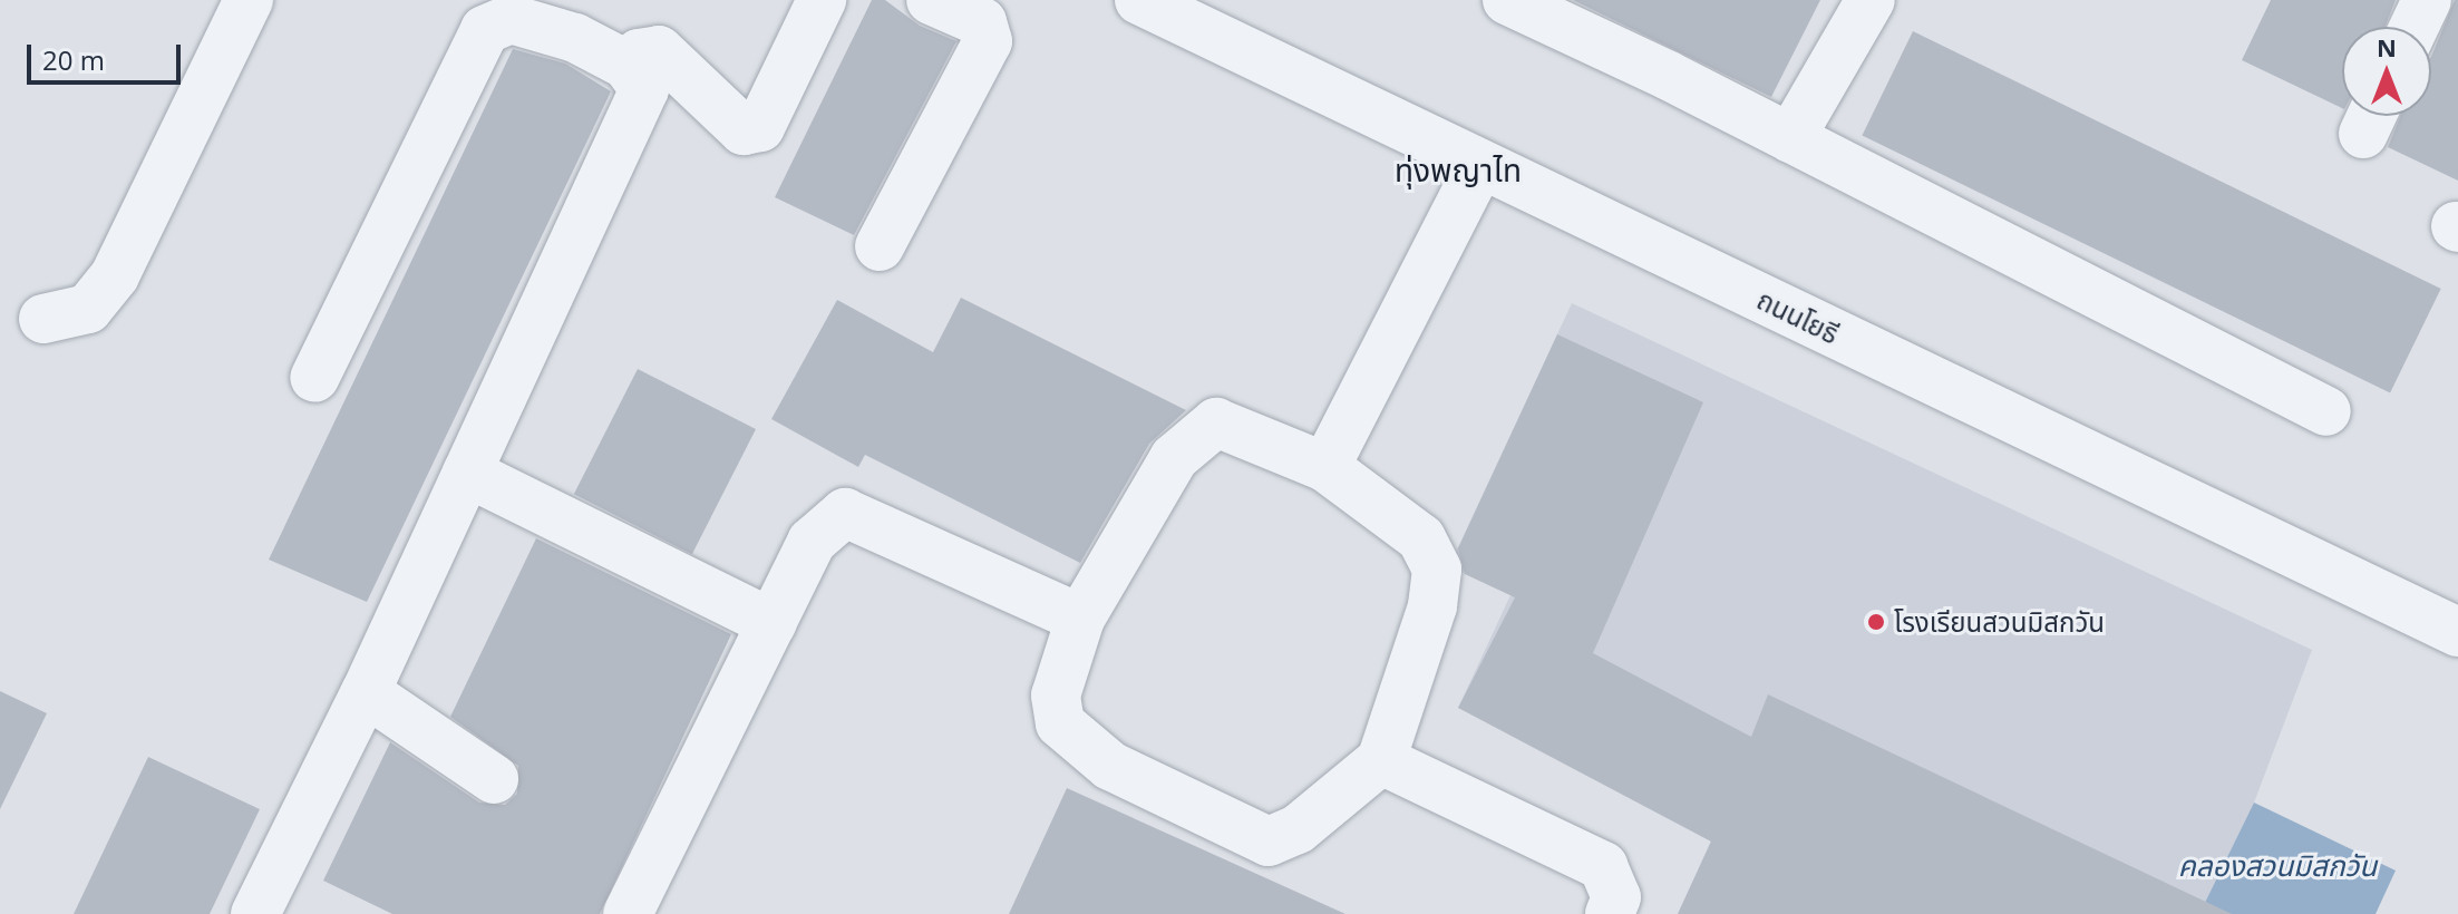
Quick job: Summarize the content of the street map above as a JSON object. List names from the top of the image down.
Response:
{
  "streets": {
    "street": ["ถนนโยธี"]
  },
  "districts": ["ทุ่งพญาไท"],
  "water": ["คลองสวนมิสกวัน"],
  "places": ["โรงเรียนสวนมิสกวัน"],
  "scale_bar": "20 m",
  "north": "top"
}
